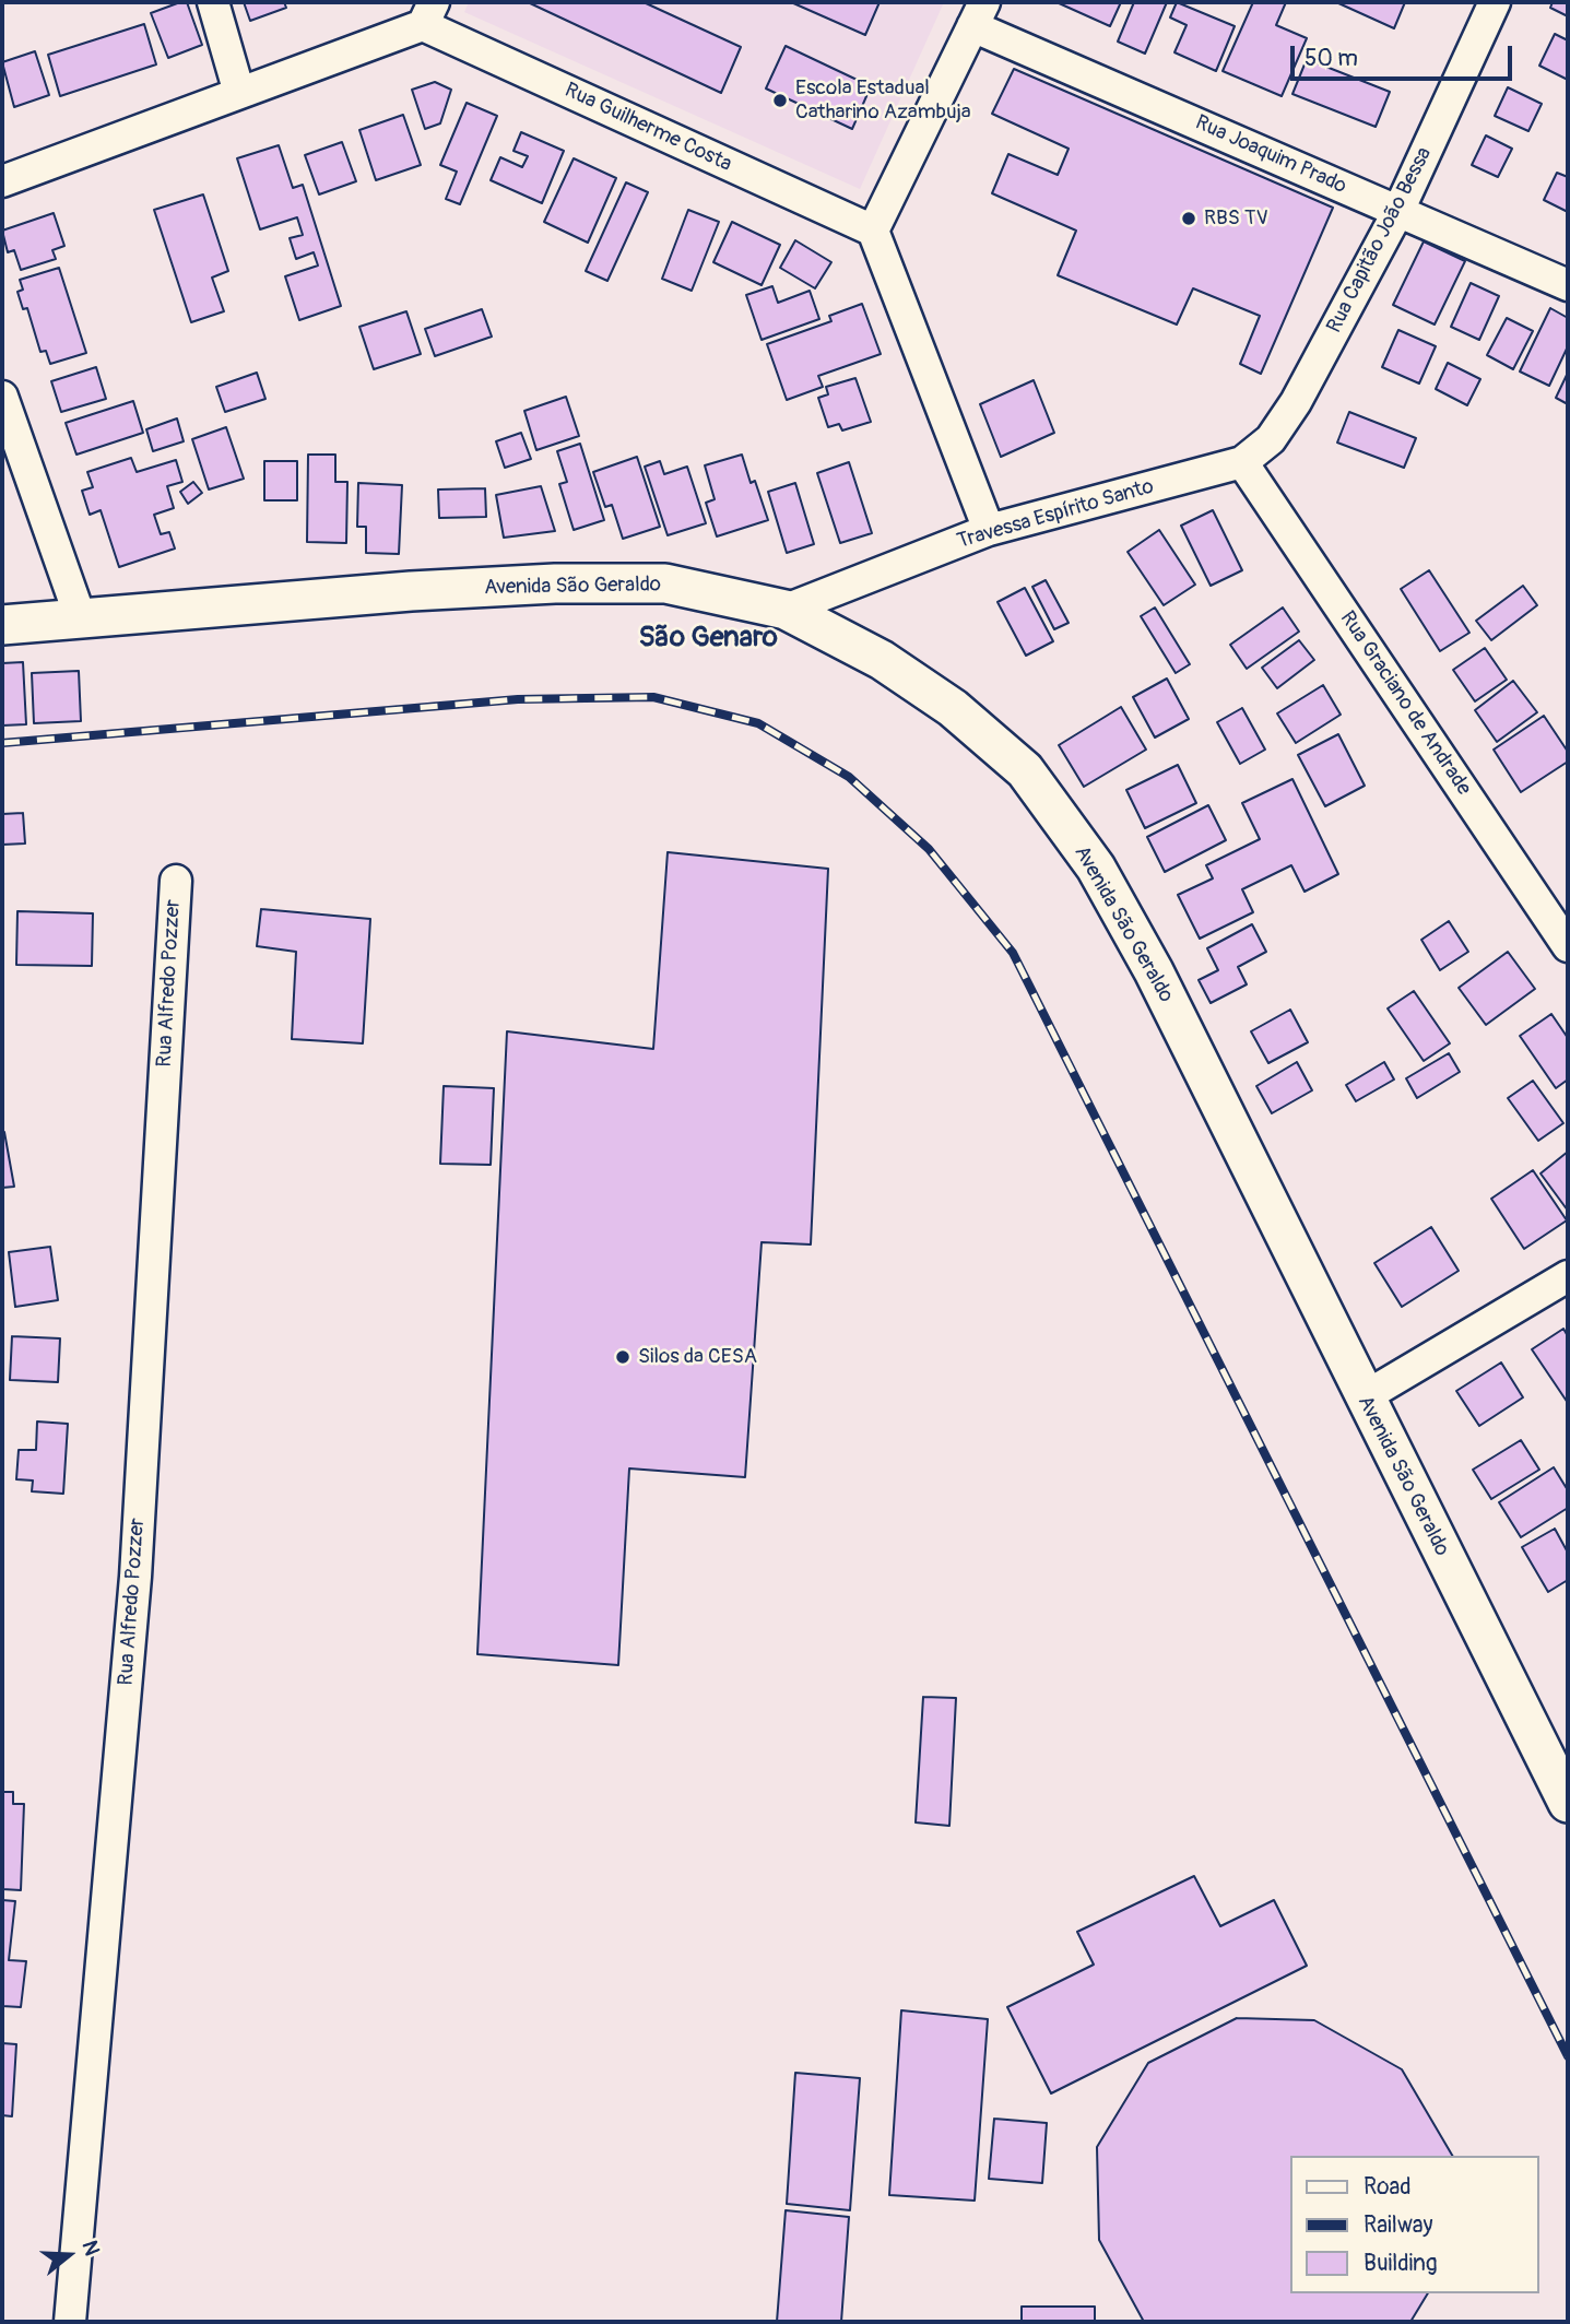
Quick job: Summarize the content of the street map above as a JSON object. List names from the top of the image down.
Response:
{
  "streets": {
    "street": [
      "Rua Guilherme Costa",
      "Rua Joaquim Prado",
      "Rua Capitão João Bessa",
      "Travessa Espírito Santo",
      "Avenida São Geraldo",
      "Rua Graciano de Andrade",
      "Rua Alfredo Pozzer"
    ]
  },
  "crossings": [
    ["Rua Joaquim Prado", "Rua Capitão João Bessa"],
    ["Rua Capitão João Bessa", "Travessa Espírito Santo"],
    ["Rua Capitão João Bessa", "Rua Graciano de Andrade"],
    ["Travessa Espírito Santo", "Avenida São Geraldo"],
    ["Travessa Espírito Santo", "Rua Graciano de Andrade"]
  ],
  "districts": ["São Genaro"],
  "places": ["Escola Estadual Catharino Azambuja", "RBS TV", "Silos da CESA"],
  "legend": ["Road", "Railway", "Building"],
  "scale_bar": "50 m",
  "north": "right"
}
